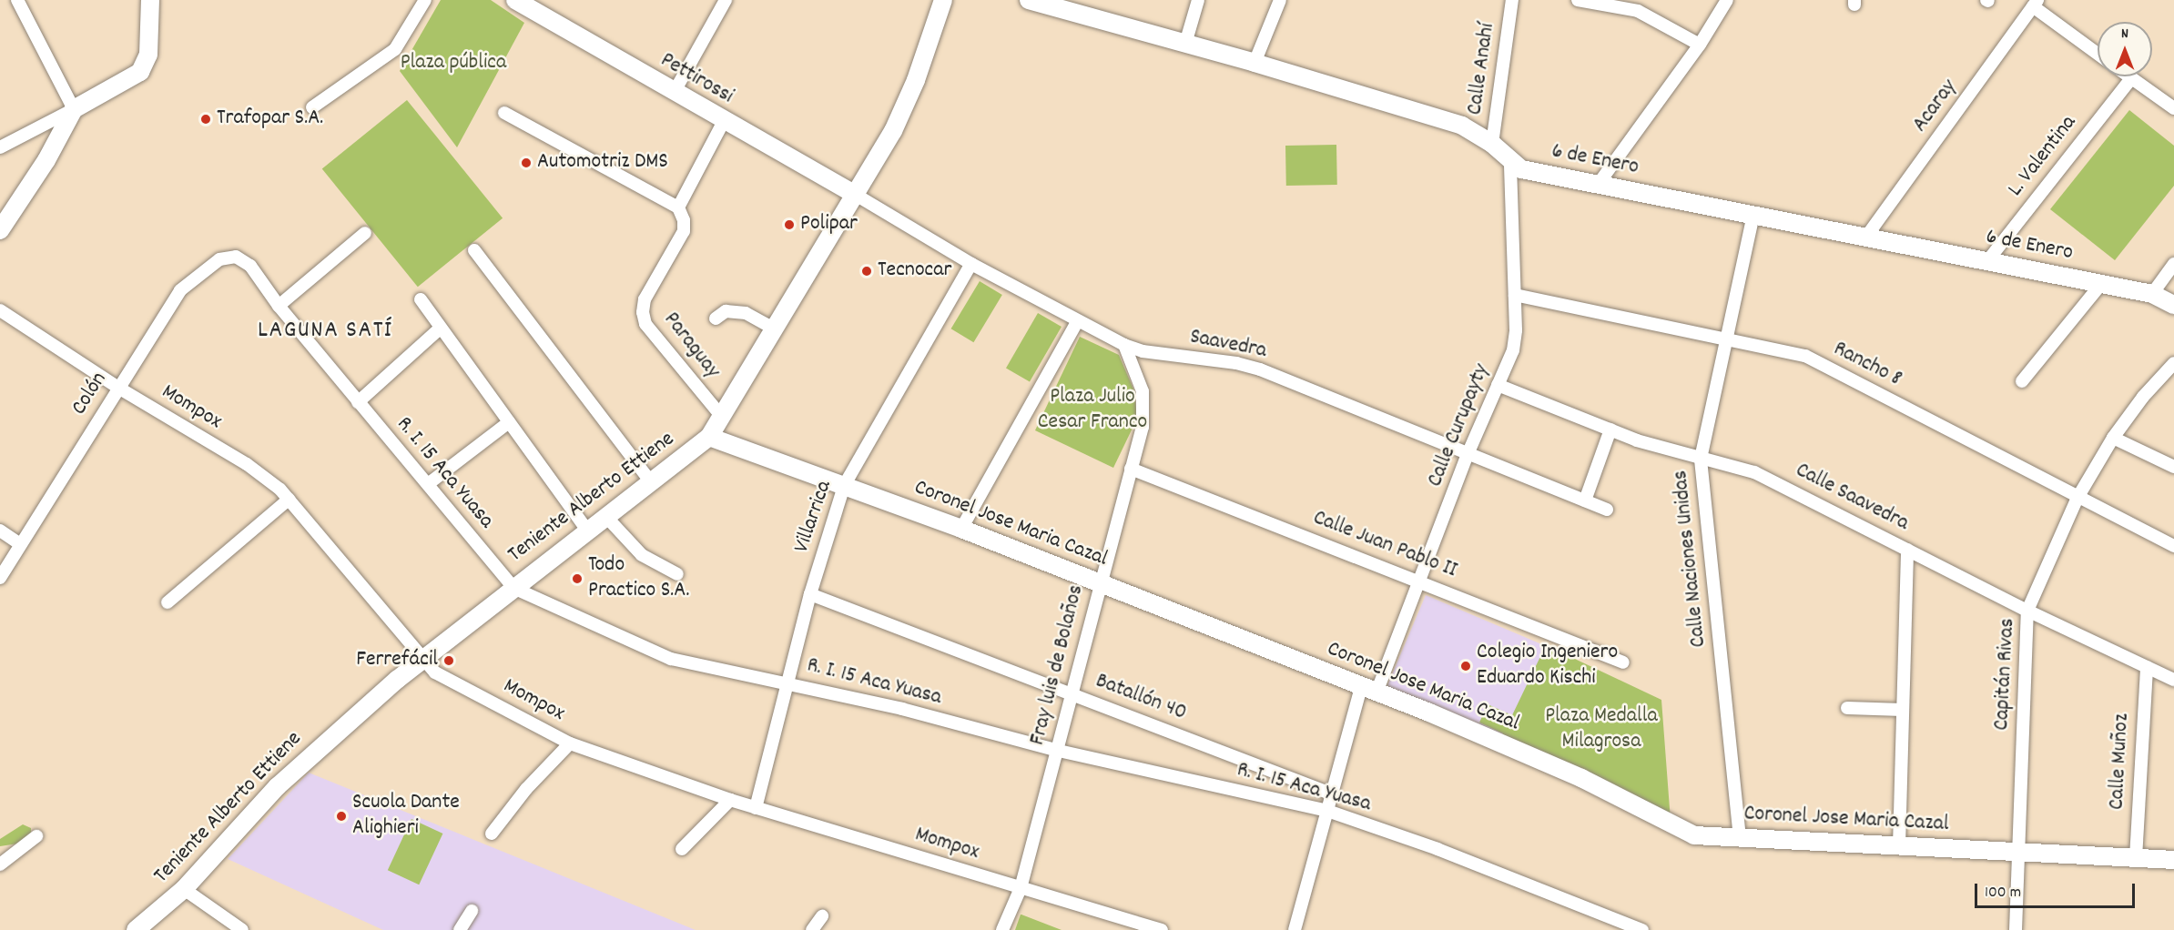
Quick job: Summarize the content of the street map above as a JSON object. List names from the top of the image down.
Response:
{
  "streets": {
    "main road": [
      "Pettirossi",
      "6 de Enero",
      "Teniente Alberto Ettiene",
      "Coronel Jose Maria Cazal"
    ],
    "street": [
      "Calle Anahí",
      "Acaray",
      "L. Valentina",
      "Saavedra",
      "Paraguay",
      "Rancho 8",
      "Colón",
      "Mompox",
      "Calle Curupayty",
      "R. I. 15 Aca Yuasa",
      "Calle Saavedra",
      "Villarrica",
      "Calle Juan Pablo II",
      "Calle Naciones Unidas",
      "Fray luis de Bolaños",
      "Capitán Rivas",
      "Batallón 40",
      "Calle Muñoz"
    ]
  },
  "crossings": [
    ["Calle Anahí", "6 de Enero"],
    ["Pettirossi", "Saavedra"],
    ["Pettirossi", "Teniente Alberto Ettiene"],
    ["Acaray", "6 de Enero"],
    ["L. Valentina", "6 de Enero"],
    ["6 de Enero", "Calle Curupayty"],
    ["6 de Enero", "Calle Naciones Unidas"],
    ["Saavedra", "Calle Curupayty"],
    ["Saavedra", "Teniente Alberto Ettiene"],
    ["Saavedra", "Villarrica"],
    ["Saavedra", "Fray luis de Bolaños"],
    ["Paraguay", "Teniente Alberto Ettiene"],
    ["Rancho 8", "Calle Curupayty"],
    ["Rancho 8", "Calle Naciones Unidas"],
    ["Rancho 8", "Capitán Rivas"],
    ["Colón", "Mompox"],
    ["Colón", "R. I. 15 Aca Yuasa"],
    ["Mompox", "Teniente Alberto Ettiene"],
    ["Mompox", "Villarrica"],
    ["Mompox", "Fray luis de Bolaños"],
    ["Calle Curupayty", "R. I. 15 Aca Yuasa"],
    ["Calle Curupayty", "Calle Saavedra"],
    ["Calle Curupayty", "Coronel Jose Maria Cazal"],
    ["Calle Curupayty", "Calle Juan Pablo II"],
    ["Calle Curupayty", "Batallón 40"],
    ["R. I. 15 Aca Yuasa", "Teniente Alberto Ettiene"],
    ["R. I. 15 Aca Yuasa", "Villarrica"],
    ["R. I. 15 Aca Yuasa", "Fray luis de Bolaños"],
    ["Teniente Alberto Ettiene", "Coronel Jose Maria Cazal"],
    ["Calle Saavedra", "Calle Naciones Unidas"],
    ["Calle Saavedra", "Capitán Rivas"],
    ["Calle Saavedra", "Calle Muñoz"],
    ["Villarrica", "Coronel Jose Maria Cazal"],
    ["Villarrica", "Batallón 40"],
    ["Coronel Jose Maria Cazal", "Calle Naciones Unidas"],
    ["Coronel Jose Maria Cazal", "Fray luis de Bolaños"],
    ["Coronel Jose Maria Cazal", "Capitán Rivas"],
    ["Coronel Jose Maria Cazal", "Calle Muñoz"],
    ["Calle Juan Pablo II", "Fray luis de Bolaños"],
    ["Fray luis de Bolaños", "Batallón 40"]
  ],
  "districts": ["LAGUNA SATÍ"],
  "parks": ["Plaza pública", "Plaza Julio Cesar Franco", "Plaza Medalla Milagrosa"],
  "places": [
    "Trafopar S.A.",
    "Automotriz DMS",
    "Polipar",
    "Tecnocar",
    "Todo Practico S.A.",
    "Ferrefácil",
    "Colegio Ingeniero Eduardo Kischi",
    "Scuola Dante Alighieri"
  ],
  "scale_bar": "100 m",
  "north": "top"
}
